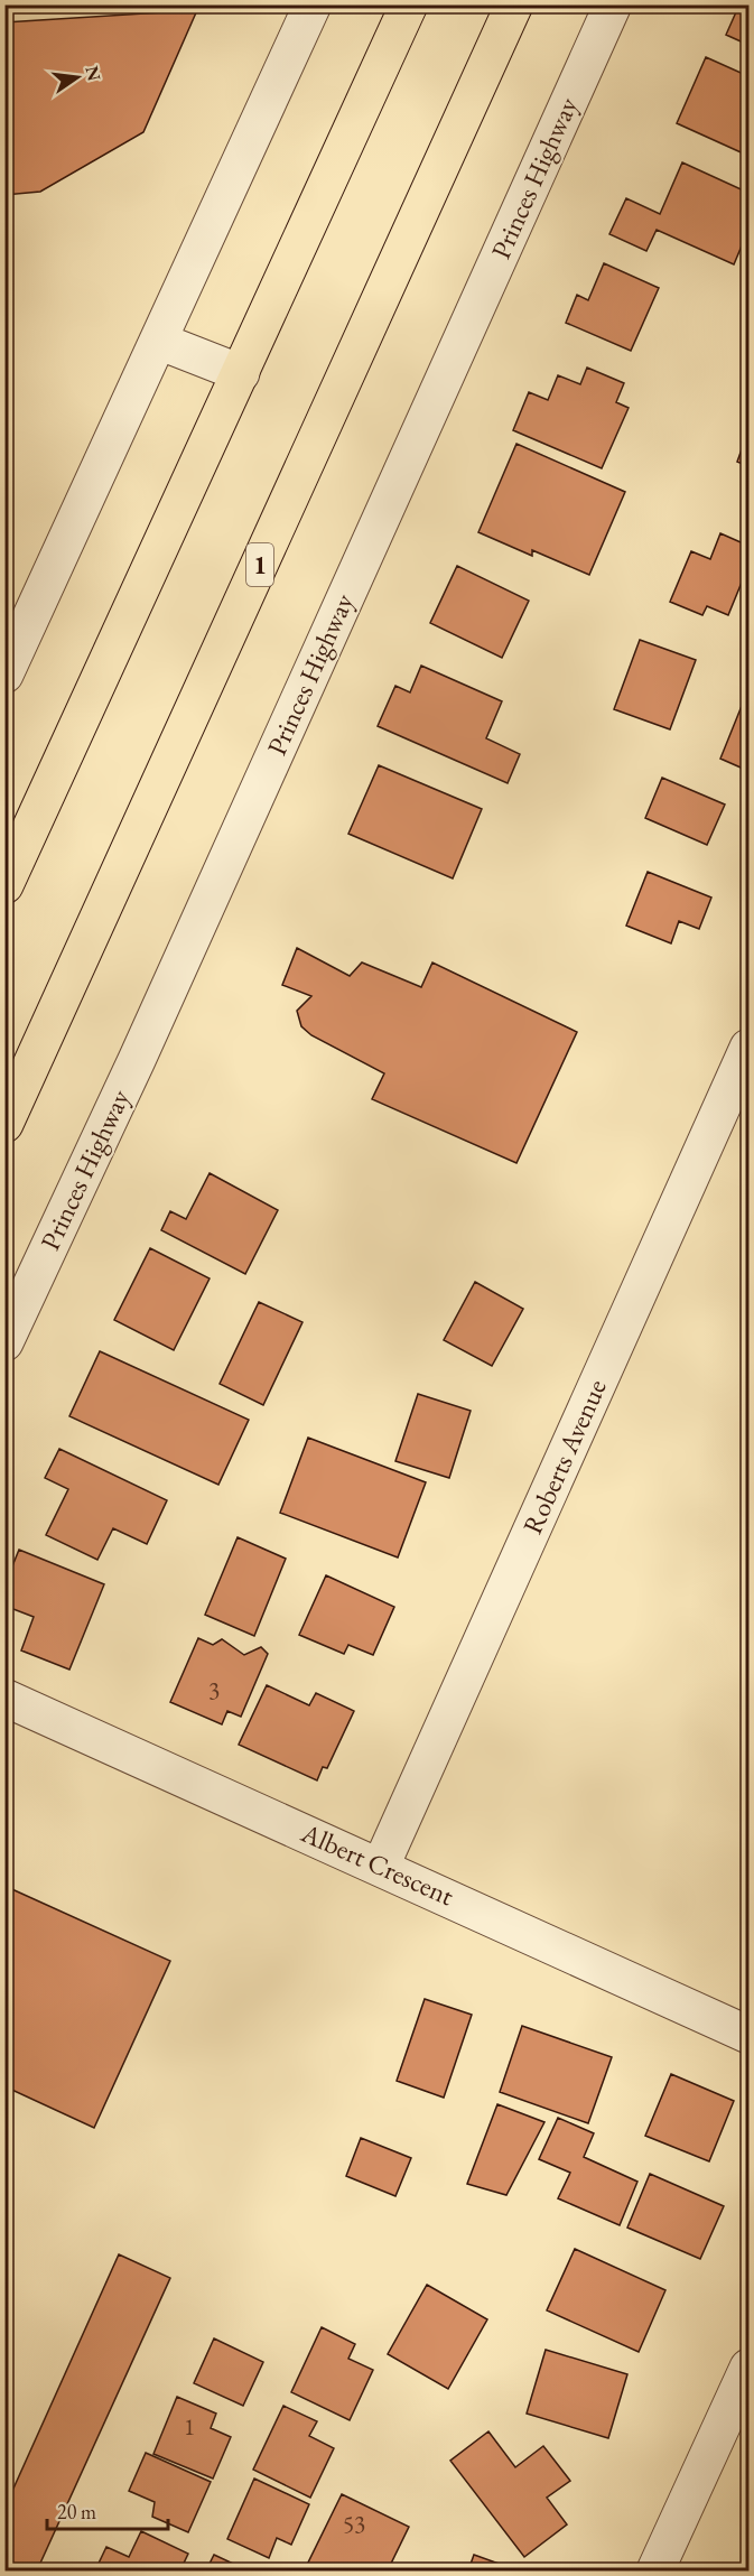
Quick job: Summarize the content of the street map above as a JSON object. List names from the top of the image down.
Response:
{
  "streets": {
    "highway": ["1"],
    "street": ["Princes Highway", "Roberts Avenue", "Albert Crescent"]
  },
  "crossings": [
    ["Roberts Avenue", "Albert Crescent"]
  ],
  "house_numbers": ["3", "1", "53"],
  "scale_bar": "20 m",
  "north": "right"
}
